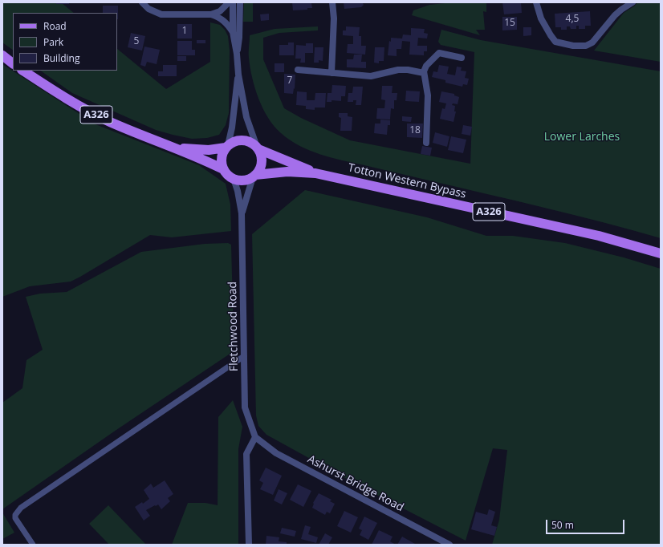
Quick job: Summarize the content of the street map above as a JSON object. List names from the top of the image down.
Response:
{
  "streets": {
    "main road": ["A326", "Totton Western Bypass"],
    "street": ["Fletchwood Road", "Ashurst Bridge Road"]
  },
  "crossings": [
    ["A326", "Totton Western Bypass"],
    ["A326", "Fletchwood Road"],
    ["Totton Western Bypass", "Fletchwood Road"],
    ["Fletchwood Road", "Ashurst Bridge Road"]
  ],
  "parks": ["Lower Larches"],
  "house_numbers": [
    "4,5",
    "15",
    "1",
    "5",
    "7",
    "18"
  ],
  "legend": ["Road", "Park", "Building"],
  "scale_bar": "50 m"
}
